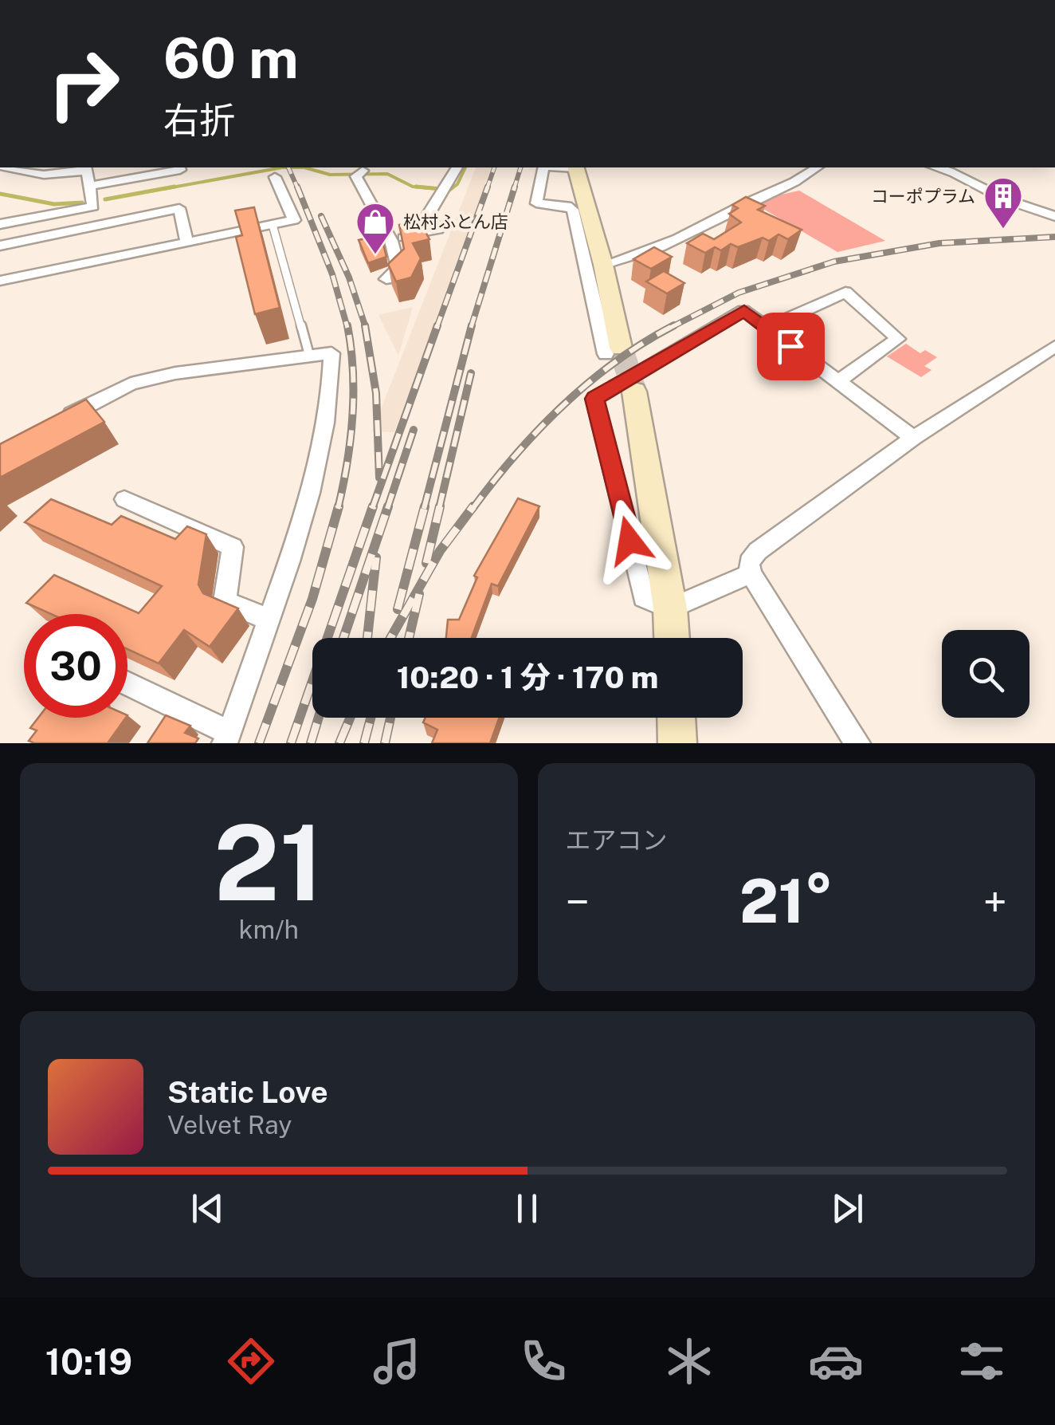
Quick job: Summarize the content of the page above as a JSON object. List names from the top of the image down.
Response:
{
  "places": {
    "building": ["コーポプラム"],
    "shop": ["松村ふとん店"]
  },
  "page": {
    "turn": ["60 m", "右折"],
    "limit": "30",
    "trip": "10:20 · 1 分 · 170 m",
    "tile": [
      ["21", "km/h"],
      "エアコン"
    ],
    "heat": ["−", "21°", "+"],
    "song": ["Static Love", "Velvet Ray"],
    "tabs": "10:19"
  }
}
